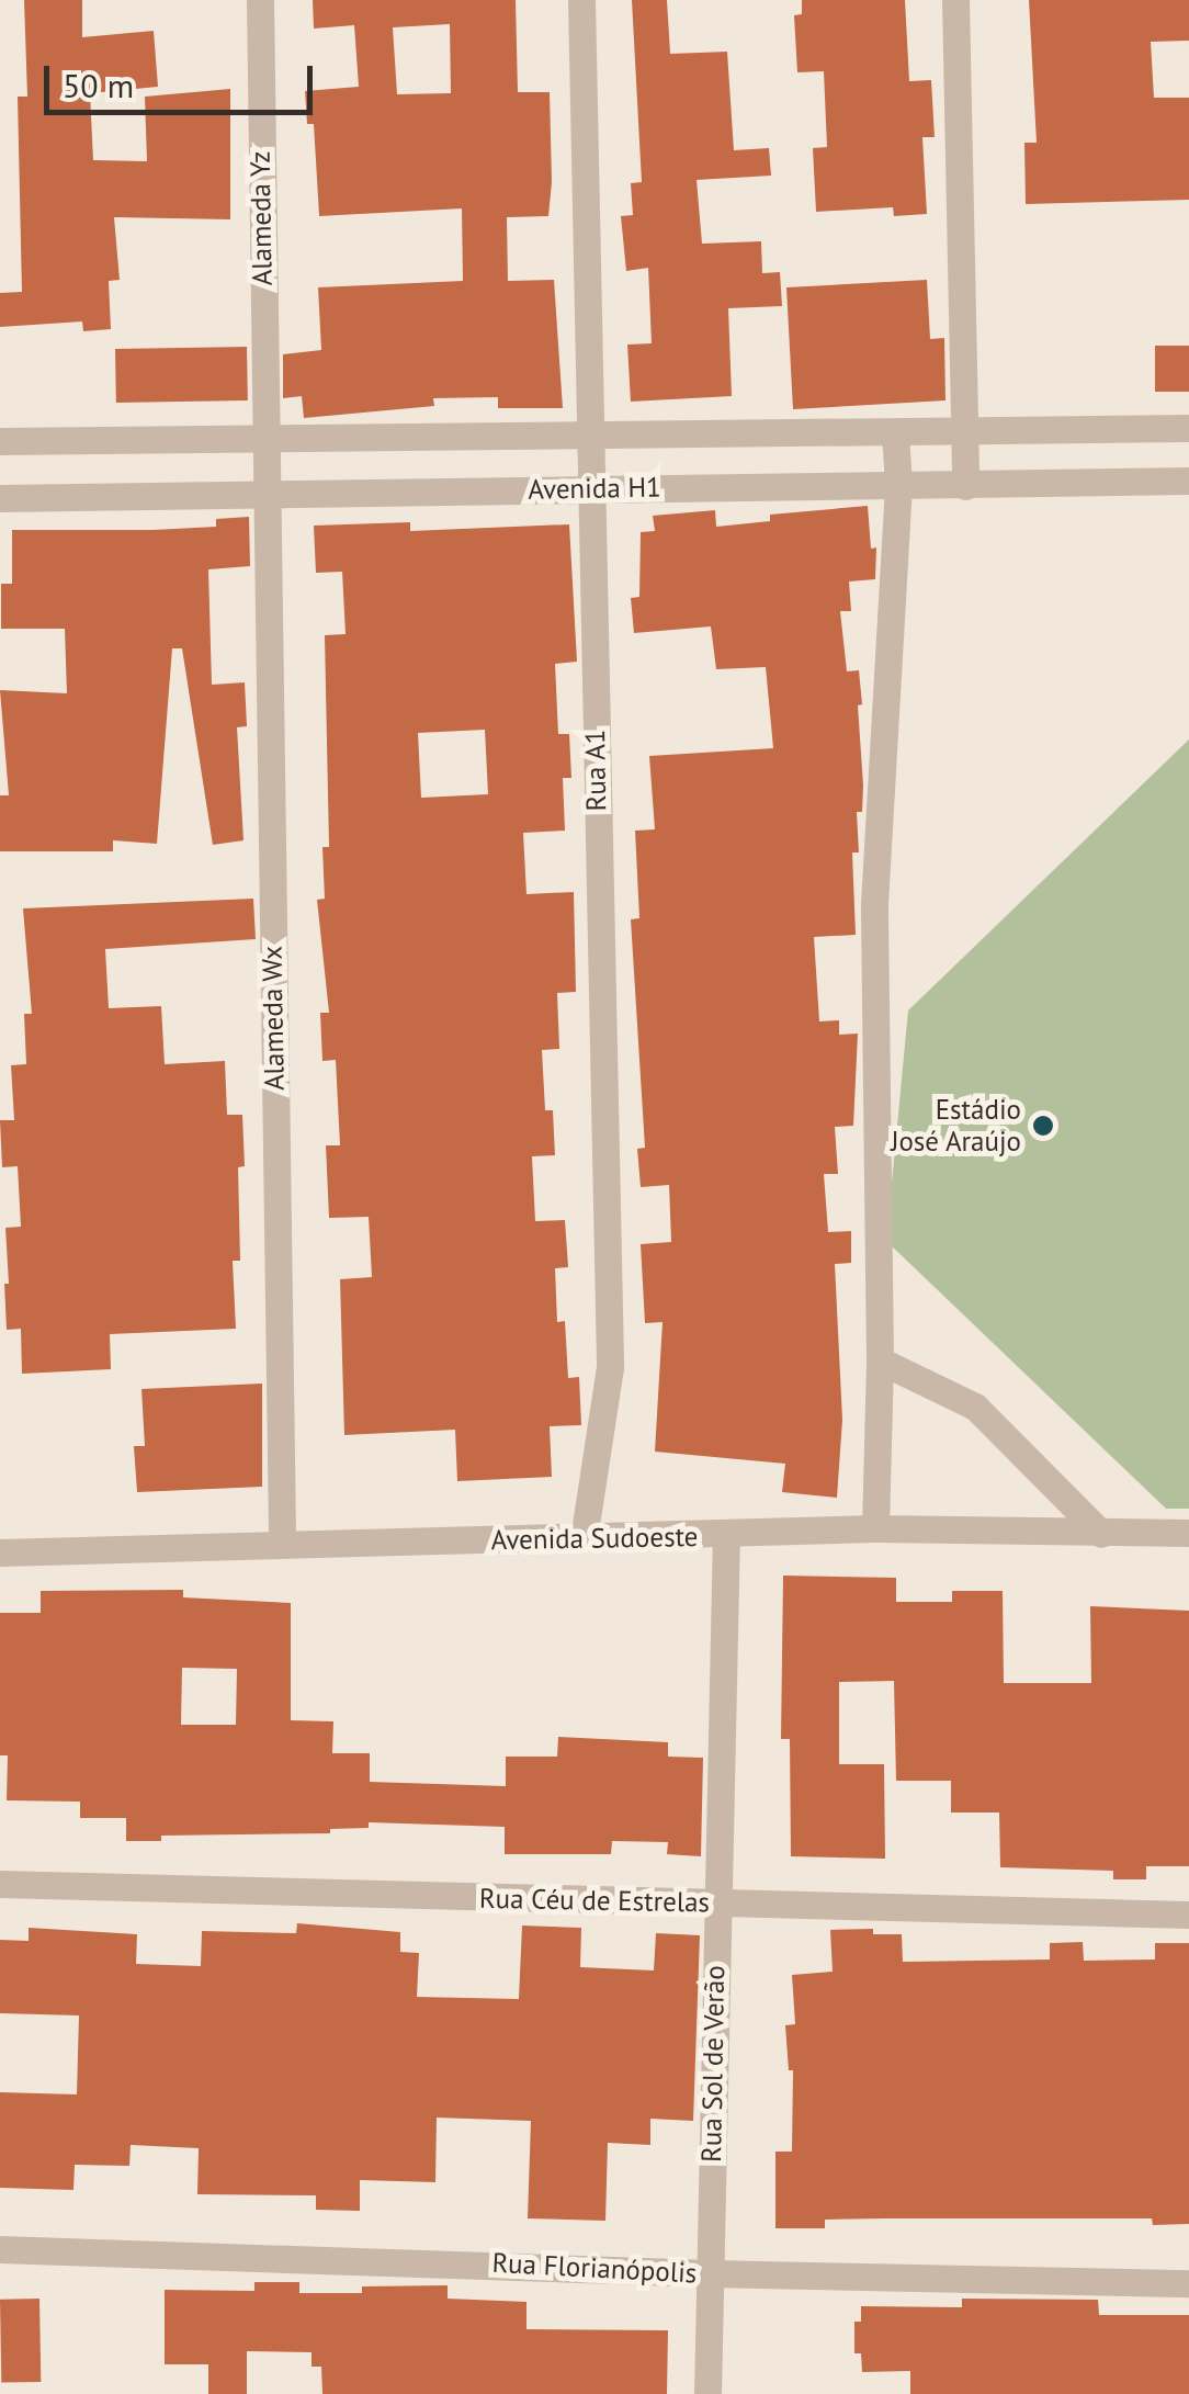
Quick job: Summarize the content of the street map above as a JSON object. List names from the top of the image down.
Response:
{
  "streets": {
    "street": [
      "Alameda Yz",
      "Avenida H1",
      "Rua A1",
      "Alameda Wx",
      "Avenida Sudoeste",
      "Rua Céu de Estrelas",
      "Rua Sol de Verão",
      "Rua Florianópolis"
    ]
  },
  "crossings": [
    ["Alameda Yz", "Avenida H1"],
    ["Alameda Yz", "Alameda Wx"],
    ["Avenida H1", "Rua A1"],
    ["Avenida H1", "Alameda Wx"],
    ["Rua A1", "Avenida Sudoeste"],
    ["Alameda Wx", "Avenida Sudoeste"],
    ["Avenida Sudoeste", "Rua Sol de Verão"],
    ["Rua Céu de Estrelas", "Rua Sol de Verão"],
    ["Rua Sol de Verão", "Rua Florianópolis"]
  ],
  "places": ["Estádio José Araújo"],
  "scale_bar": "50 m"
}
